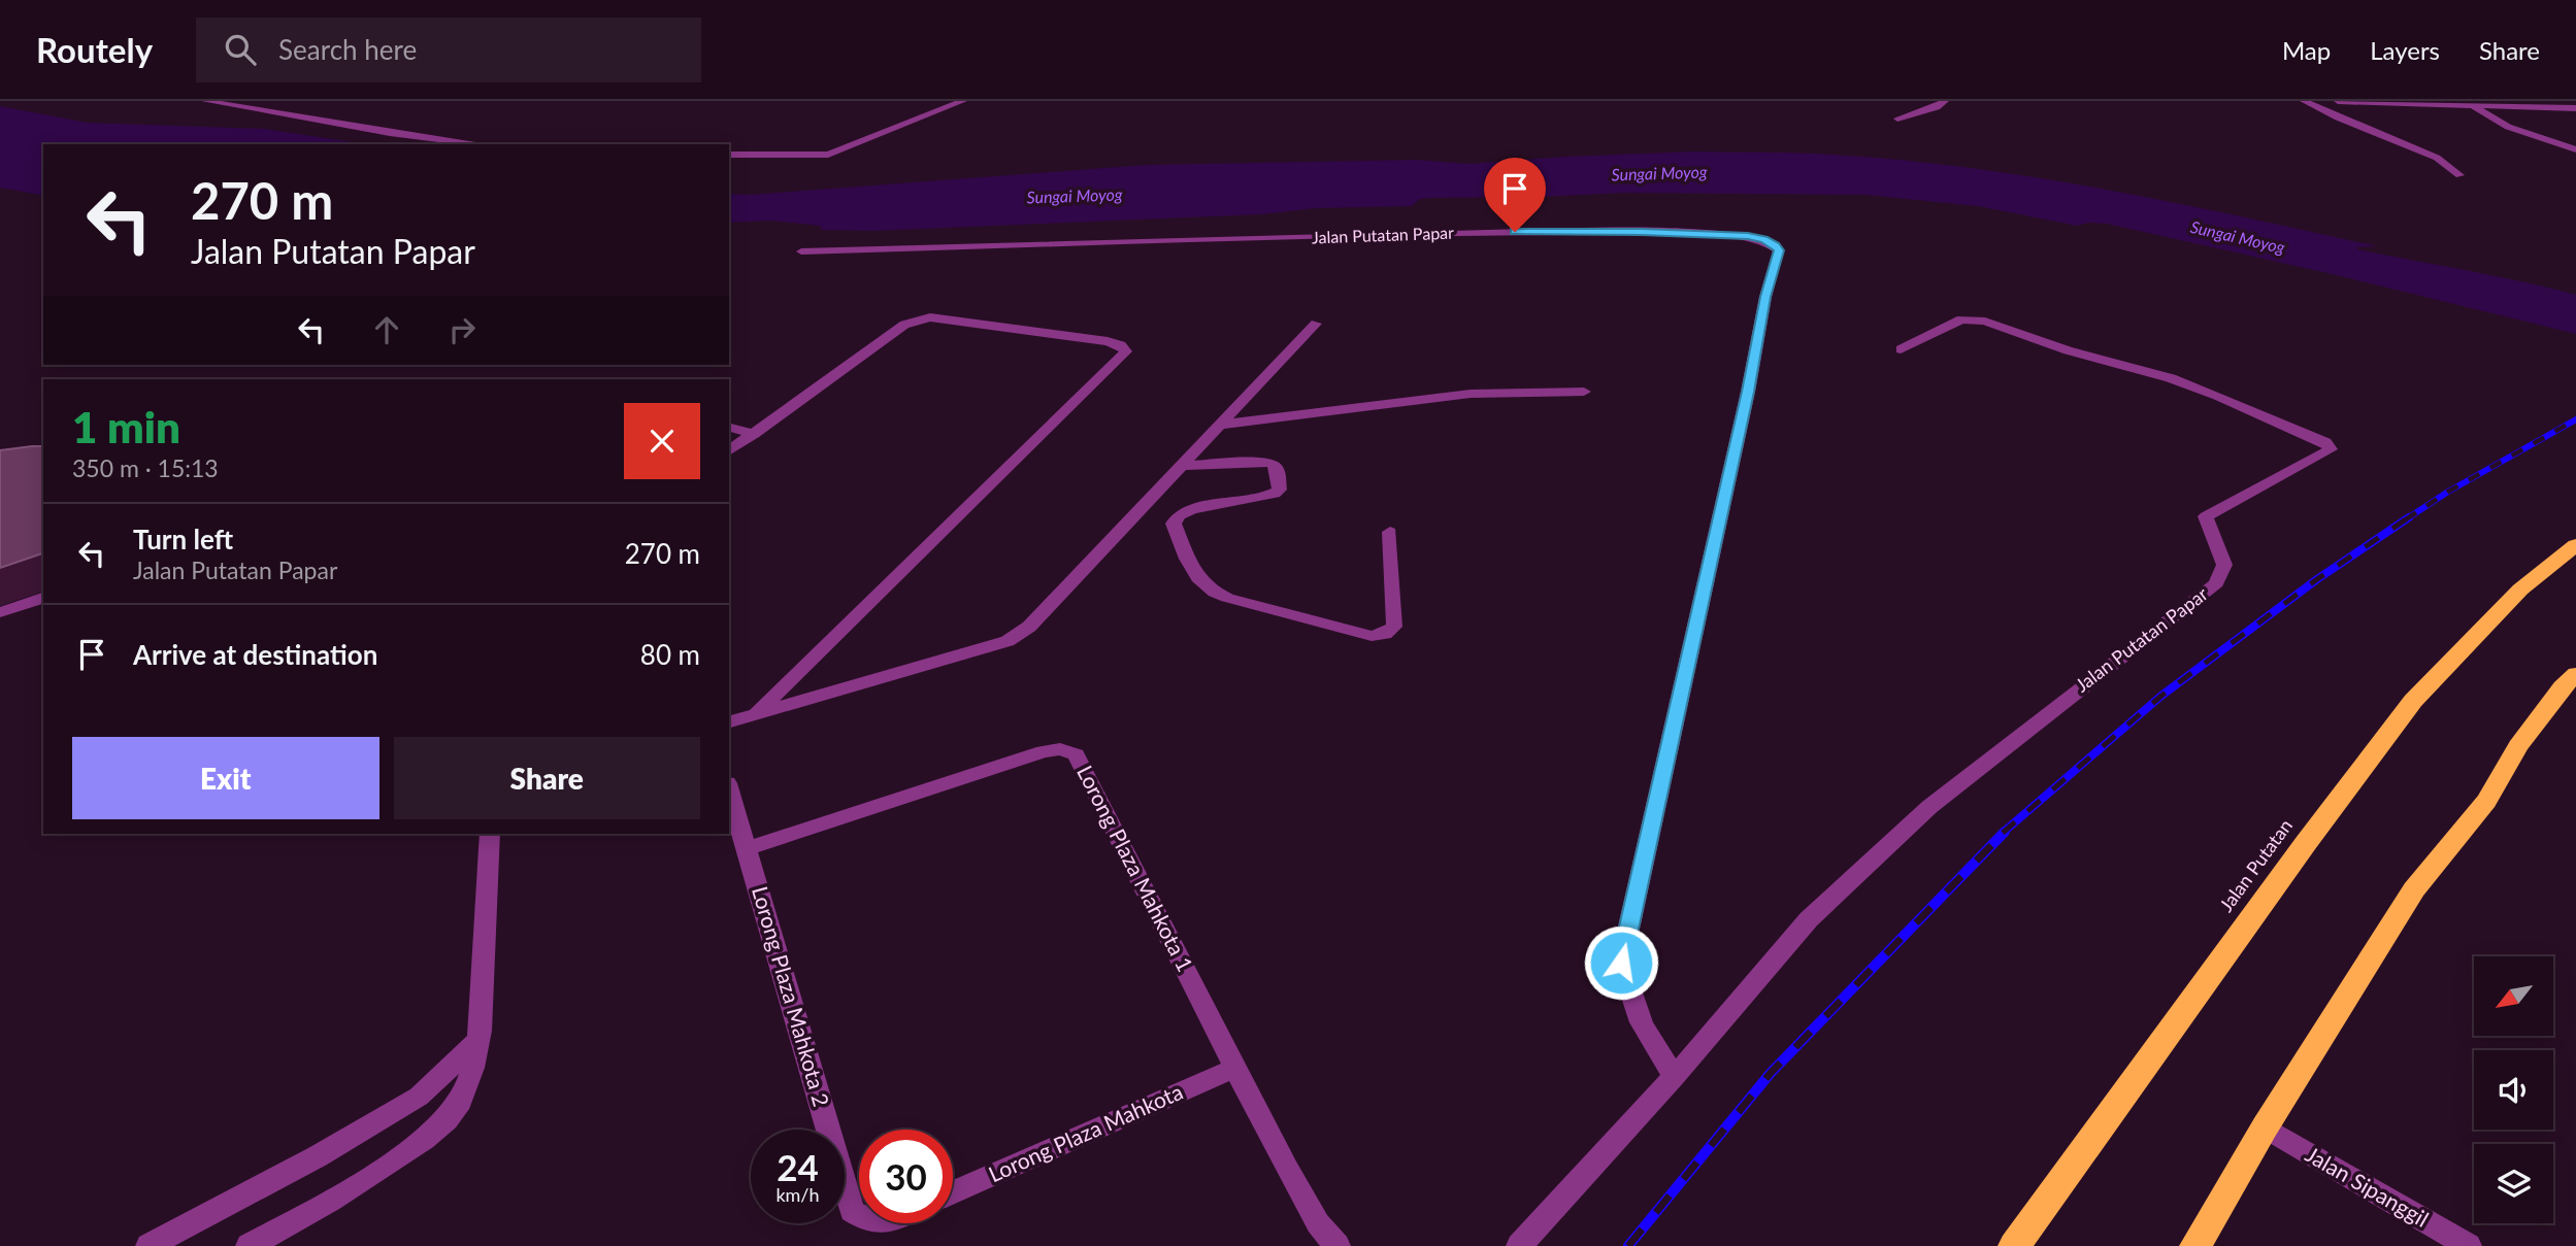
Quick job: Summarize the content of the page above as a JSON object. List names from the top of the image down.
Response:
{
  "streets": {
    "highway": ["Jalan Putatan"],
    "street": [
      "Jalan Putatan Papar",
      "Lorong Plaza Mahkota 1",
      "Lorong Plaza Mahkota 2",
      "Lorong Plaza Mahkota",
      "Jalan Sipanggil"
    ]
  },
  "crossings": [
    ["Lorong Plaza Mahkota 1", "Lorong Plaza Mahkota 2"],
    ["Lorong Plaza Mahkota 1", "Lorong Plaza Mahkota"]
  ],
  "water": ["Sungai Moyog"],
  "north": "bottom left",
  "page": {
    "header": "Routely",
    "search": "Search here",
    "nav": ["Map", "Layers", "Share"],
    "turn": ["270 m", "Jalan Putatan Papar"],
    "heading": ["1 min", "350 m · 15:13"],
    "list": [
      {
        "name": "Turn left",
        "note": "Jalan Putatan Papar",
        "value": "270 m"
      },
      {
        "name": "Arrive at destination",
        "value": "80 m"
      }
    ],
    "buttons": ["Exit", "Share"],
    "speed": "24 km/h",
    "limit": "30"
  }
}
